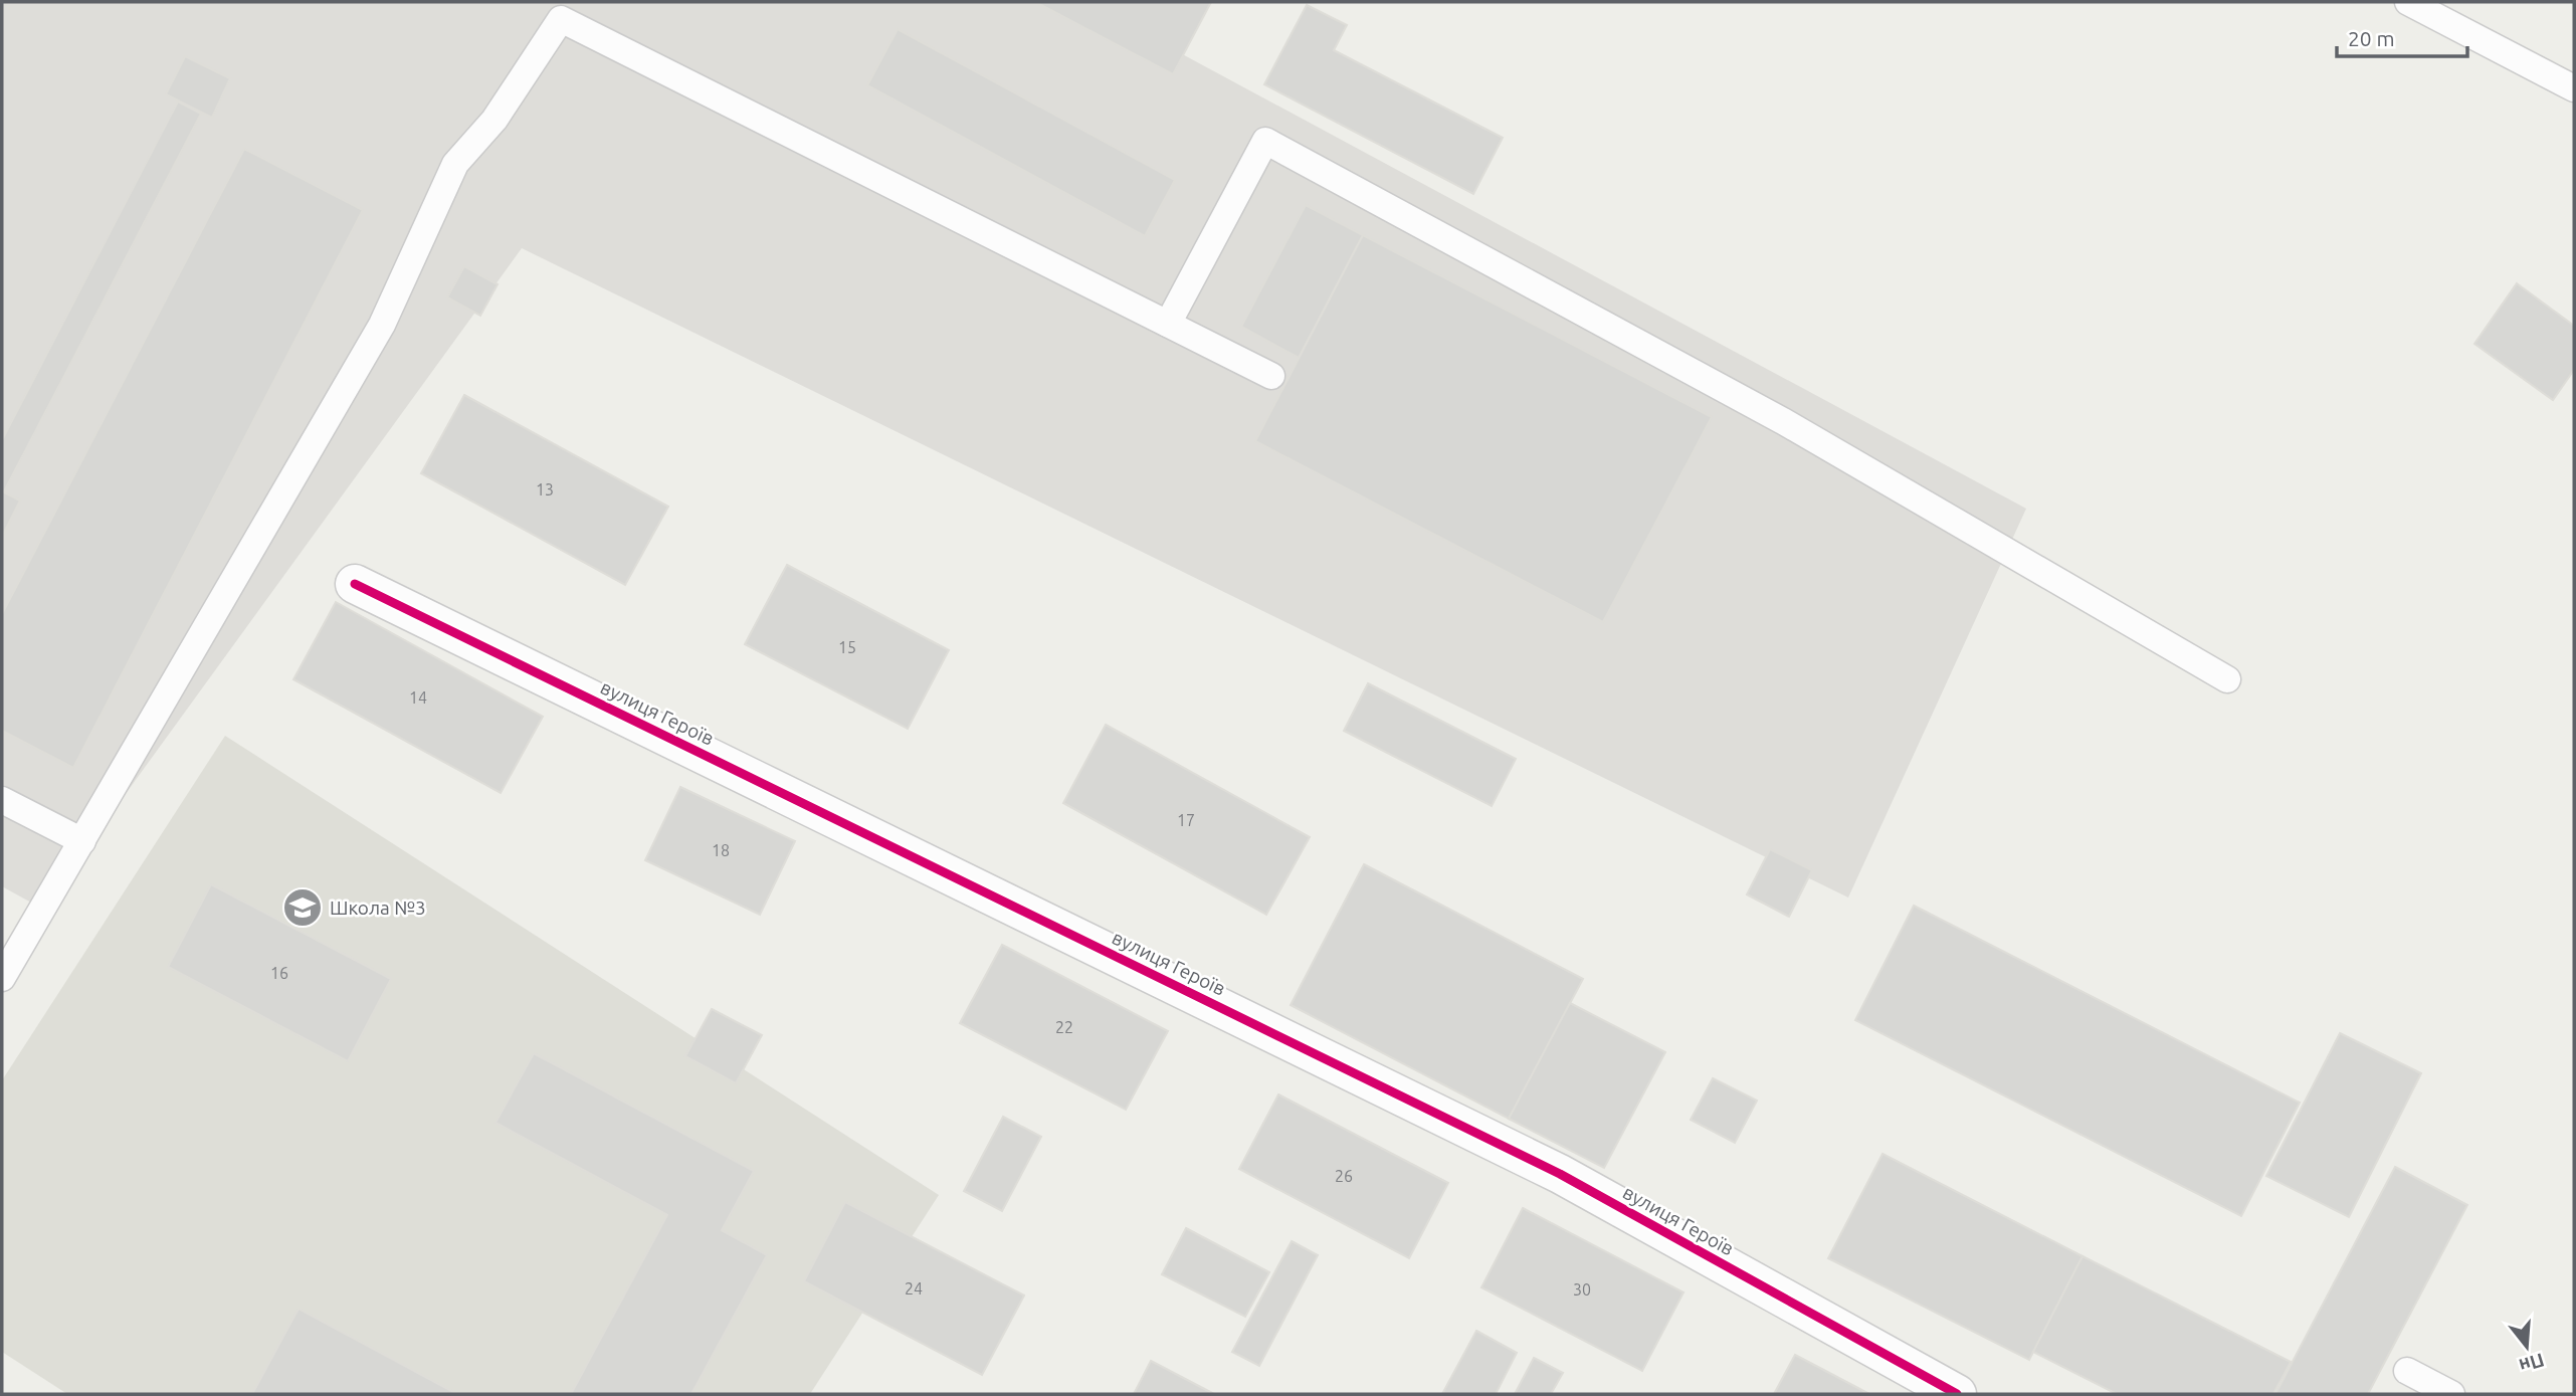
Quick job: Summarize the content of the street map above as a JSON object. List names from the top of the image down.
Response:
{
  "streets": {
    "street": ["вулиця Героїв"]
  },
  "places": {
    "school or university": ["Школа №3"]
  },
  "house_numbers": [
    "13",
    "15",
    "14",
    "17",
    "18",
    "16",
    "22",
    "26",
    "24",
    "30"
  ],
  "scale_bar": "20 m",
  "north": "bottom"
}
